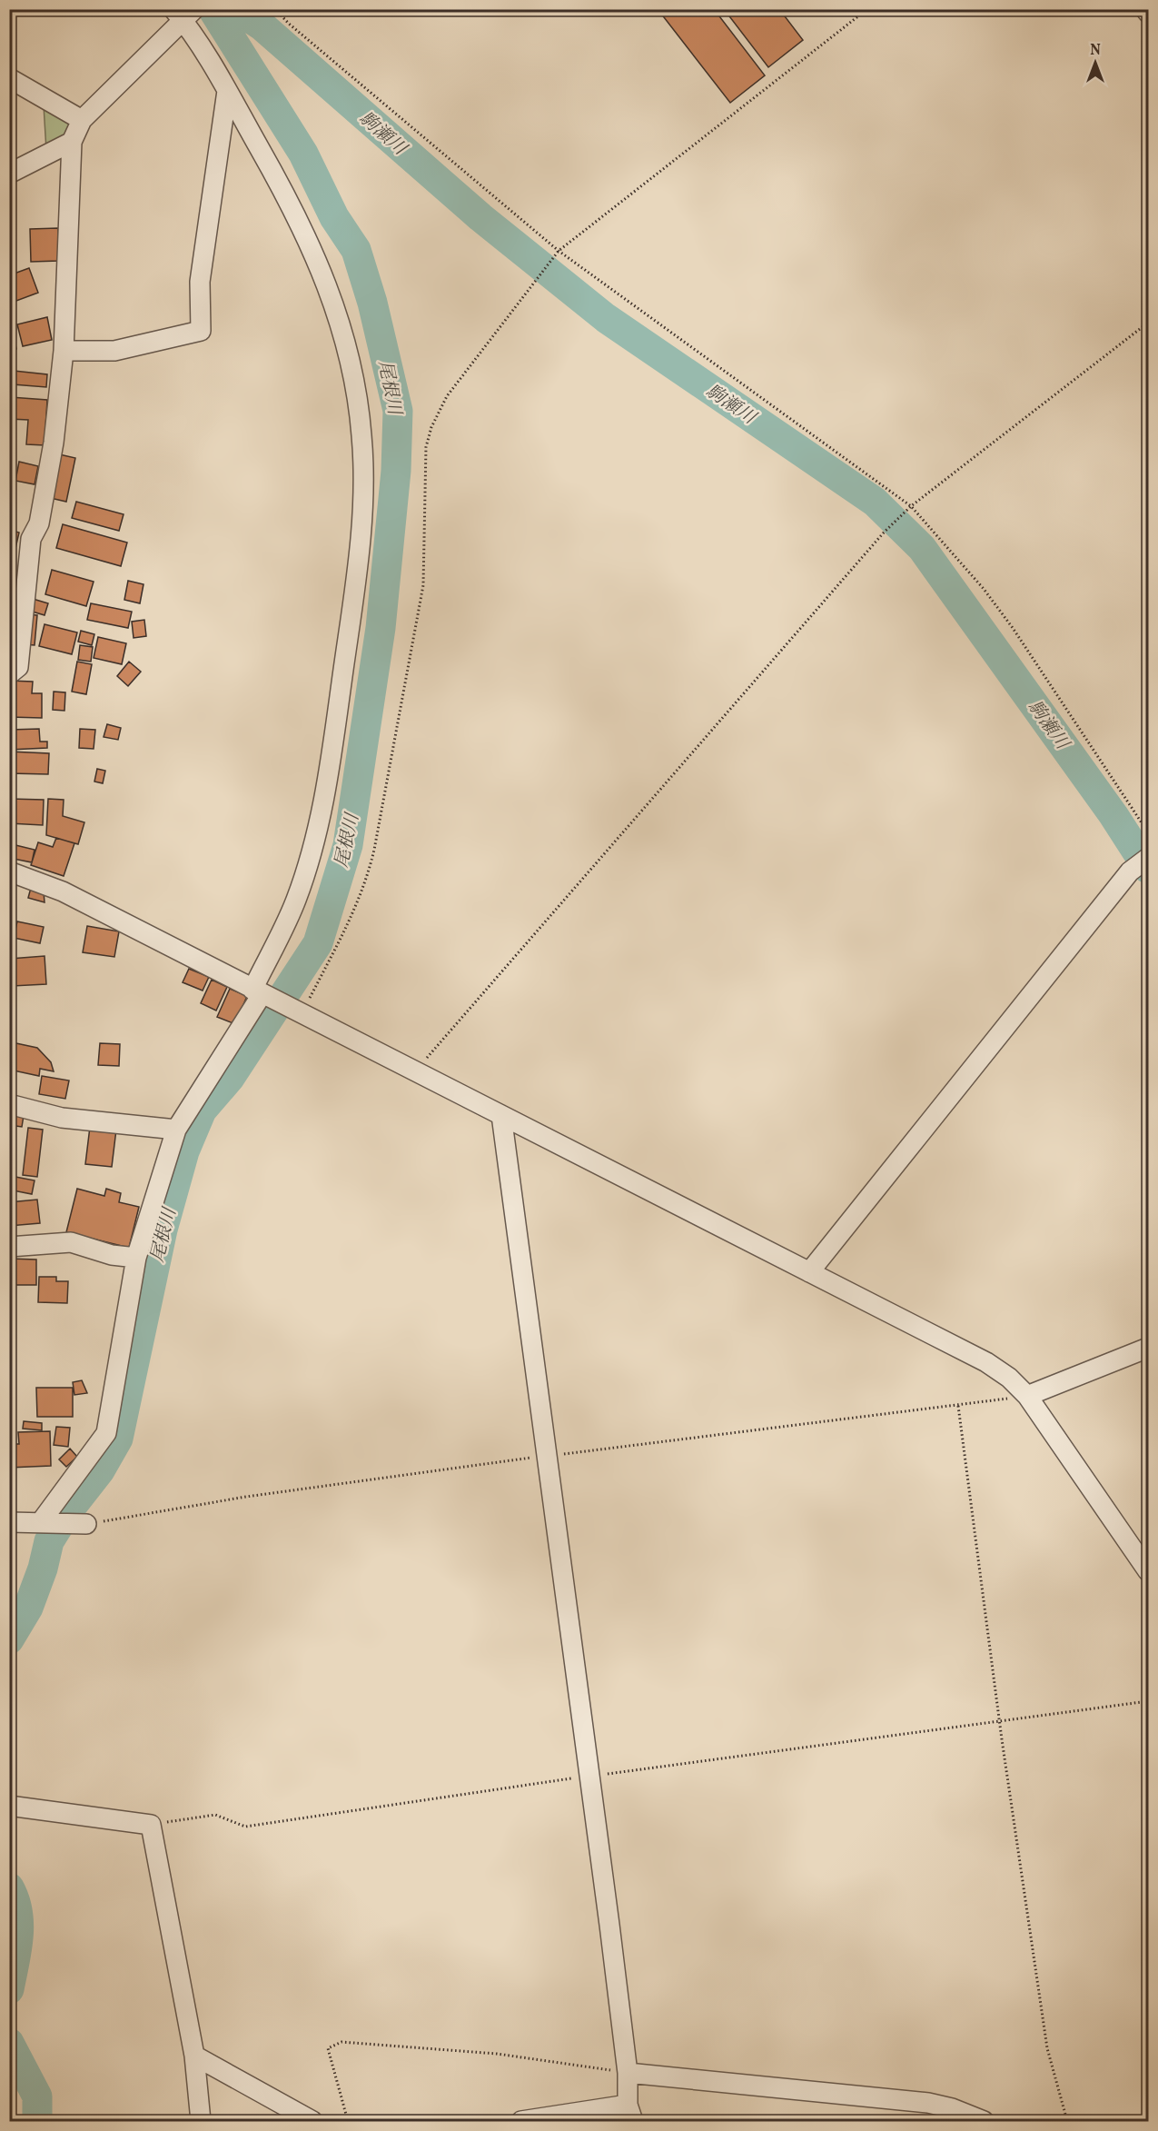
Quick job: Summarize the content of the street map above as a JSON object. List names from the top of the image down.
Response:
{
  "water": ["駒瀬川", "尾根川"],
  "north": "top"
}
